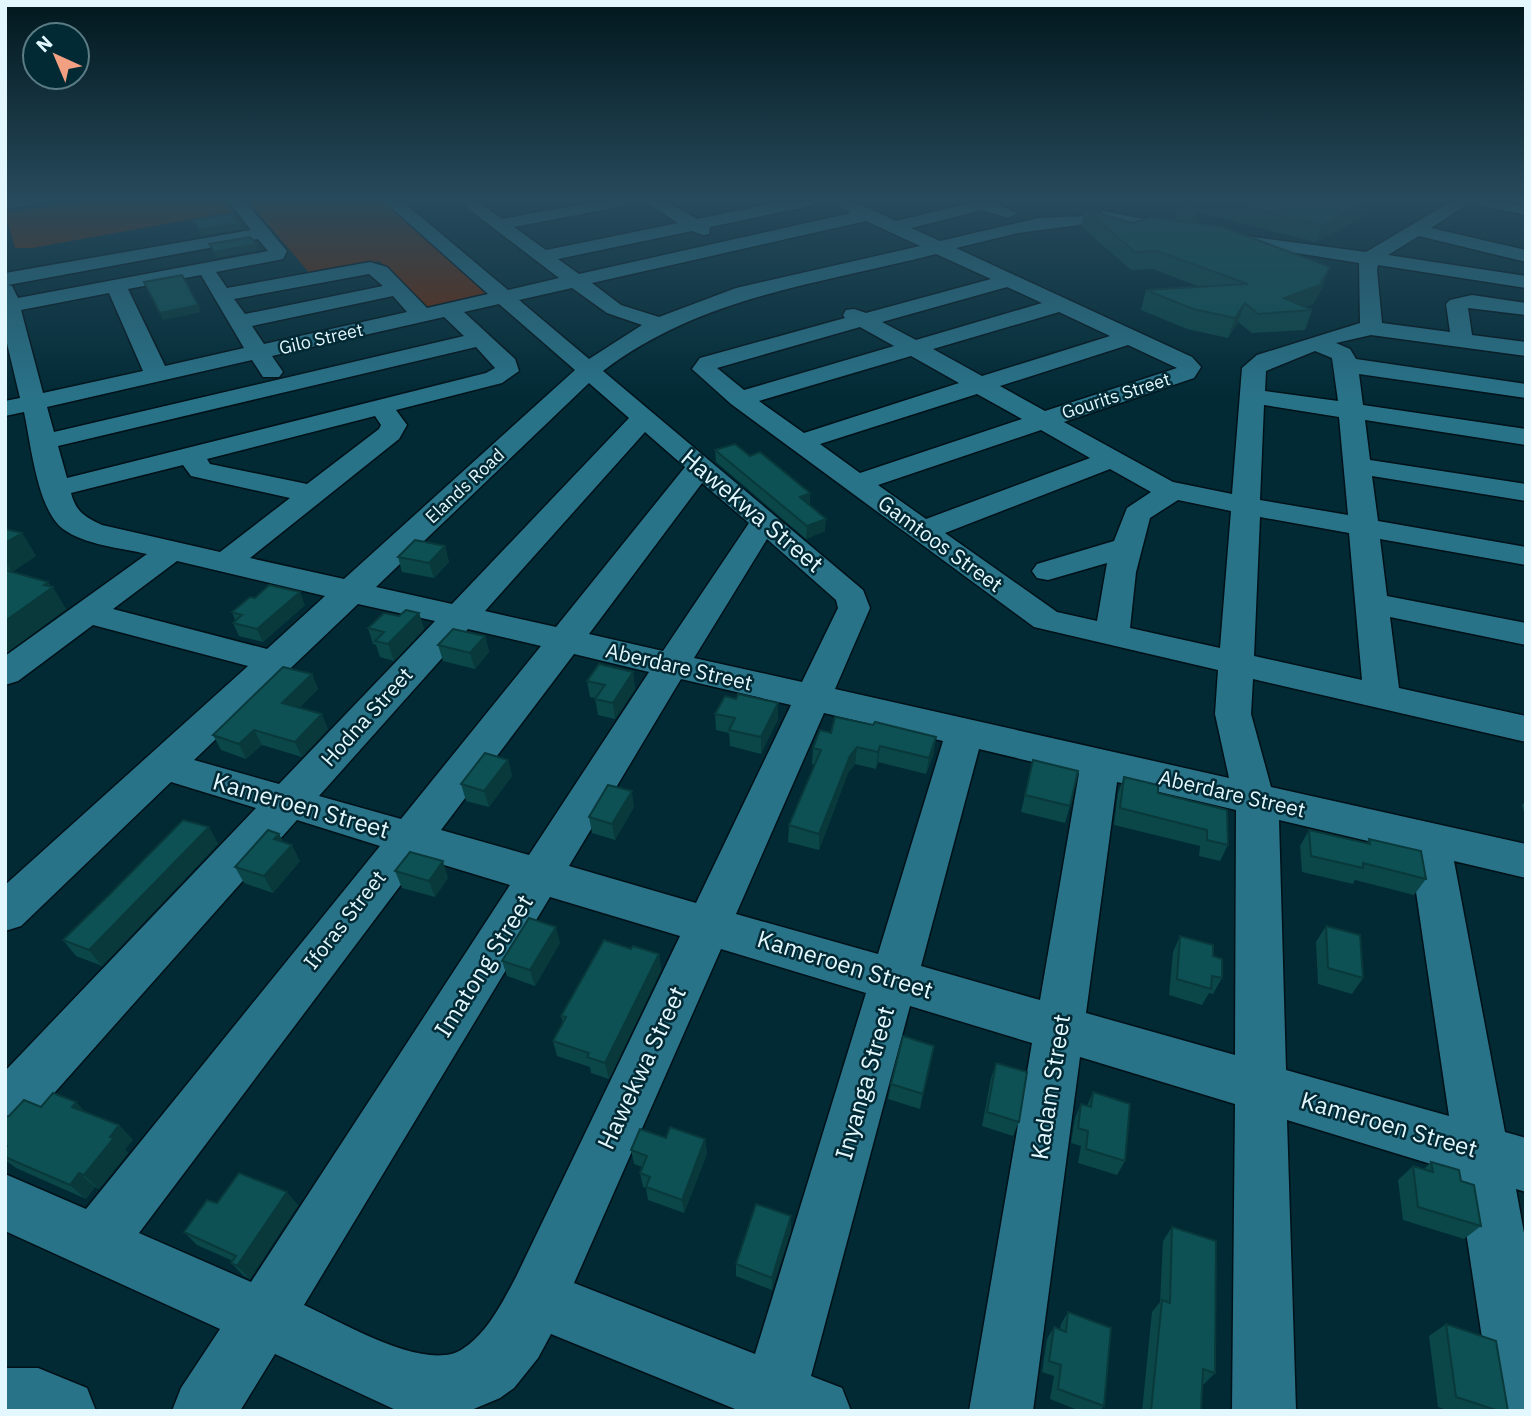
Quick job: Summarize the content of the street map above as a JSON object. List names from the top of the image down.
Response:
{
  "streets": {
    "street": [
      "Gilo Street",
      "Gourits Street",
      "Elands Road",
      "Hawekwa Street",
      "Gamtoos Street",
      "Aberdare Street",
      "Hodna Street",
      "Kameroen Street",
      "Iforas Street",
      "Imatong Street",
      "Inyanga Street",
      "Kadam Street"
    ]
  },
  "crossings": [
    ["Gilo Street", "Hawekwa Street"],
    ["Gilo Street", "Aberdare Street"],
    ["Gourits Street", "Gamtoos Street"],
    ["Elands Road", "Hawekwa Street"],
    ["Elands Road", "Aberdare Street"],
    ["Elands Road", "Kameroen Street"],
    ["Hawekwa Street", "Aberdare Street"],
    ["Hawekwa Street", "Hodna Street"],
    ["Hawekwa Street", "Kameroen Street"],
    ["Hawekwa Street", "Iforas Street"],
    ["Hawekwa Street", "Imatong Street"],
    ["Aberdare Street", "Hodna Street"],
    ["Aberdare Street", "Iforas Street"],
    ["Aberdare Street", "Imatong Street"],
    ["Aberdare Street", "Inyanga Street"],
    ["Aberdare Street", "Kadam Street"],
    ["Hodna Street", "Kameroen Street"],
    ["Kameroen Street", "Iforas Street"],
    ["Kameroen Street", "Imatong Street"],
    ["Kameroen Street", "Inyanga Street"],
    ["Kameroen Street", "Kadam Street"]
  ],
  "north": "top left"
}
